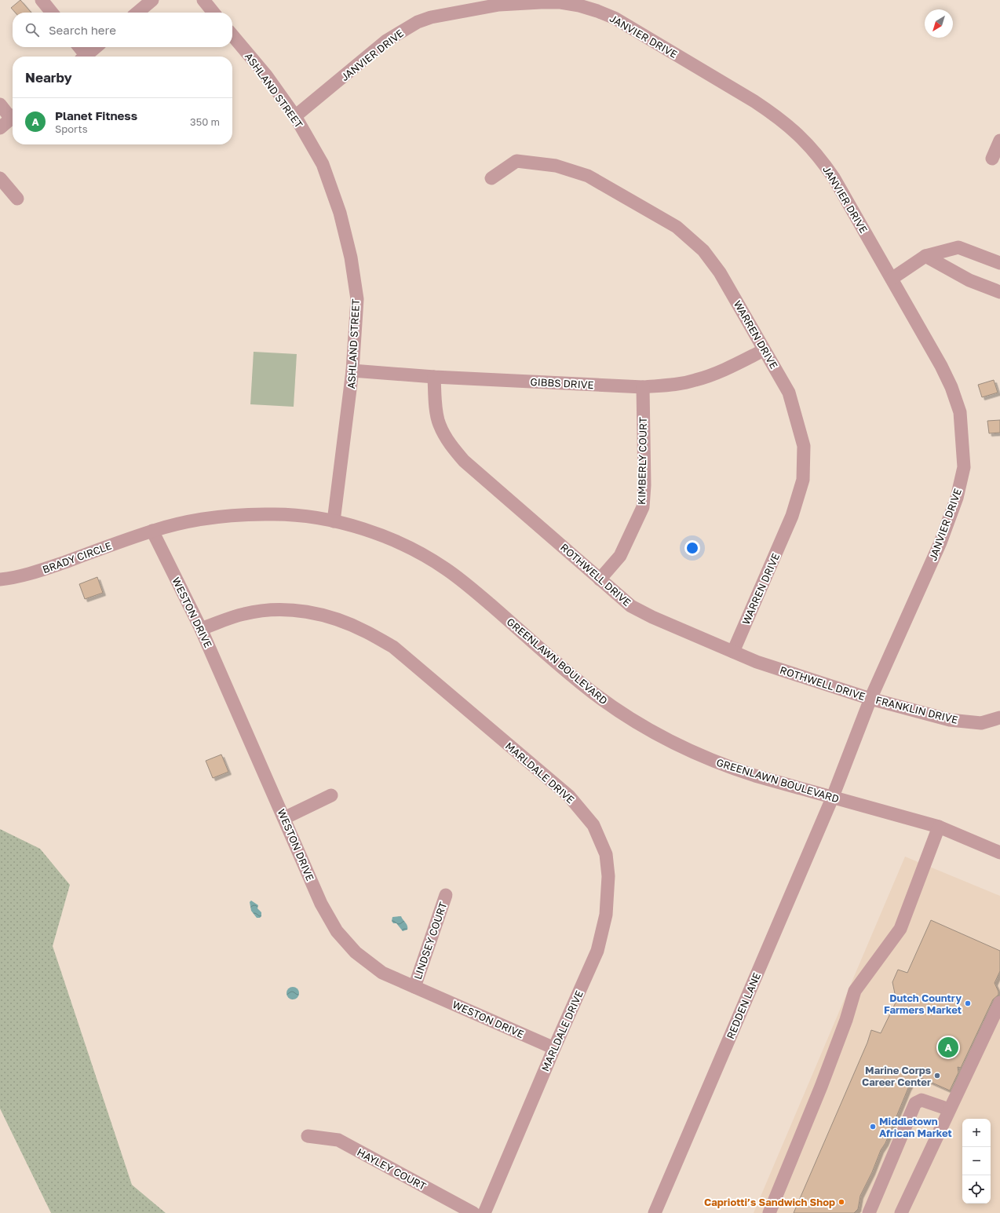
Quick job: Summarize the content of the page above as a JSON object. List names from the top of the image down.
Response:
{
  "streets": {
    "street": [
      "JANVIER DRIVE",
      "ASHLAND STREET",
      "WARREN DRIVE",
      "GIBBS DRIVE",
      "KIMBERLY COURT",
      "BRADY CIRCLE",
      "ROTHWELL DRIVE",
      "WESTON DRIVE",
      "GREENLAWN BOULEVARD",
      "FRANKLIN DRIVE",
      "MARLDALE DRIVE",
      "LINDSEY COURT",
      "REDDEN LANE",
      "HAYLEY COURT"
    ]
  },
  "crossings": [
    ["JANVIER DRIVE", "ASHLAND STREET"],
    ["JANVIER DRIVE", "ROTHWELL DRIVE"],
    ["JANVIER DRIVE", "GREENLAWN BOULEVARD"],
    ["JANVIER DRIVE", "FRANKLIN DRIVE"],
    ["JANVIER DRIVE", "REDDEN LANE"],
    ["ASHLAND STREET", "GIBBS DRIVE"],
    ["ASHLAND STREET", "GREENLAWN BOULEVARD"],
    ["WARREN DRIVE", "GIBBS DRIVE"],
    ["WARREN DRIVE", "ROTHWELL DRIVE"],
    ["GIBBS DRIVE", "KIMBERLY COURT"],
    ["GIBBS DRIVE", "ROTHWELL DRIVE"],
    ["KIMBERLY COURT", "ROTHWELL DRIVE"],
    ["BRADY CIRCLE", "WESTON DRIVE"],
    ["BRADY CIRCLE", "GREENLAWN BOULEVARD"],
    ["ROTHWELL DRIVE", "FRANKLIN DRIVE"],
    ["WESTON DRIVE", "GREENLAWN BOULEVARD"],
    ["WESTON DRIVE", "MARLDALE DRIVE"],
    ["WESTON DRIVE", "LINDSEY COURT"],
    ["GREENLAWN BOULEVARD", "REDDEN LANE"]
  ],
  "places": [
    "Dutch Country Farmers Market",
    "Marine Corps Career Center",
    "Middletown African Market",
    "Capriotti’s Sandwich Shop"
  ],
  "north": "bottom left",
  "page": {
    "search": "Search here",
    "heading": "Nearby",
    "list": [
      {
        "mark": "A",
        "name": "Planet Fitness",
        "note": "Sports",
        "value": "350 m"
      }
    ],
    "pins": "A",
    "map_buttons": ["+", "−"]
  }
}
